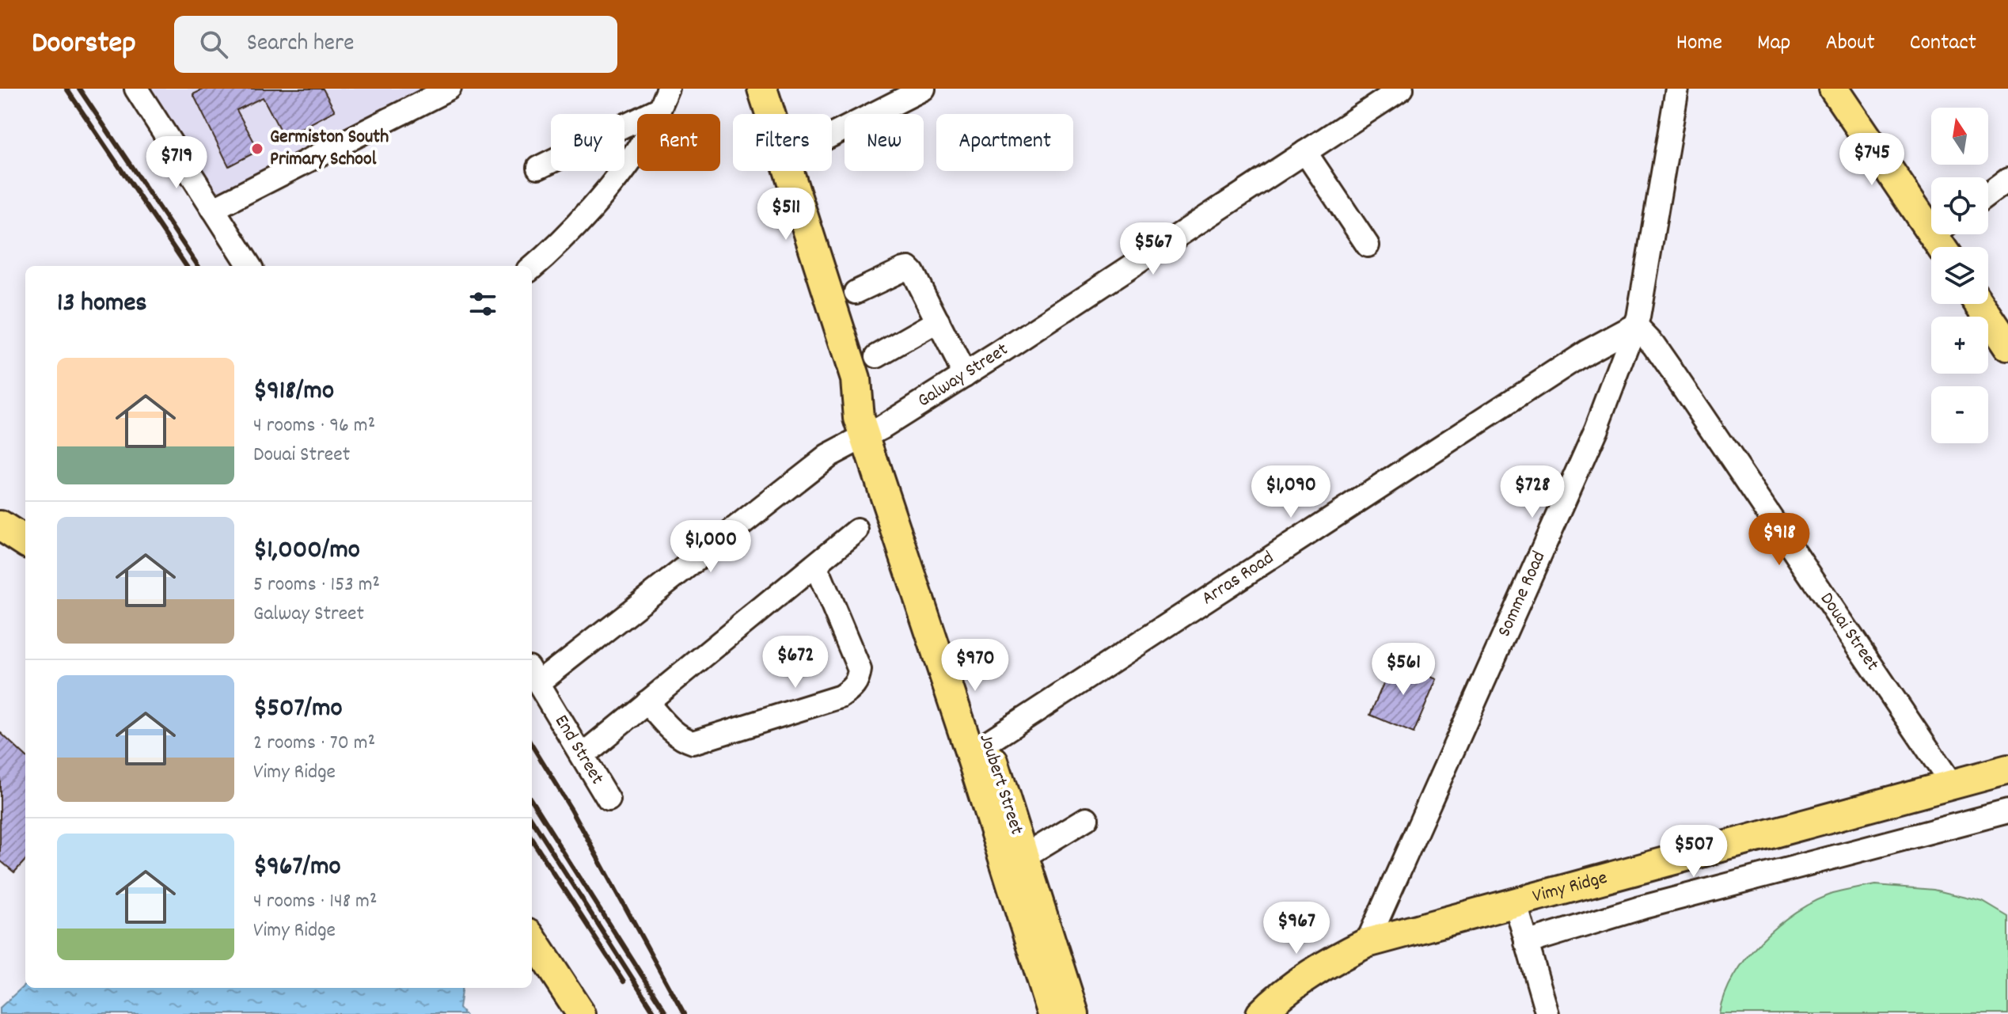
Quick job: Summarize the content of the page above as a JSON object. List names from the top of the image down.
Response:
{
  "streets": {
    "main road": ["Joubert Street", "Vimy Ridge"],
    "street": [
      "Galway Street",
      "Arras Road",
      "Somme Road",
      "Douai Street",
      "End Street"
    ]
  },
  "crossings": [
    ["Galway Street", "End Street"],
    ["Galway Street", "Joubert Street"],
    ["Arras Road", "Somme Road"],
    ["Arras Road", "Douai Street"],
    ["Arras Road", "Joubert Street"],
    ["Somme Road", "Douai Street"],
    ["Somme Road", "Vimy Ridge"],
    ["Douai Street", "Vimy Ridge"]
  ],
  "places": ["Germiston South Primary School"],
  "north": "top",
  "page": {
    "header": "Doorstep",
    "search": "Search here",
    "nav": [
      "Home",
      "Map",
      "About",
      "Contact"
    ],
    "map_buttons": ["+", "−"],
    "chip": [
      "Buy",
      "Rent",
      "Filters",
      "New",
      "Apartment"
    ],
    "price": [
      "$745",
      "$719",
      "$511",
      "$567",
      "$1,090",
      "$728",
      "$918",
      "$1,000",
      "$672",
      "$970",
      "$561",
      "$507",
      "$967"
    ],
    "heading": "13 homes",
    "list": [
      {
        "name": "$918/mo",
        "note": "4 rooms · 96 m² · Douai Street"
      },
      {
        "name": "$1,000/mo",
        "note": "5 rooms · 153 m² · Galway Street"
      },
      {
        "name": "$507/mo",
        "note": "2 rooms · 70 m² · Vimy Ridge"
      },
      {
        "name": "$967/mo",
        "note": "4 rooms · 148 m² · Vimy Ridge"
      }
    ]
  }
}
